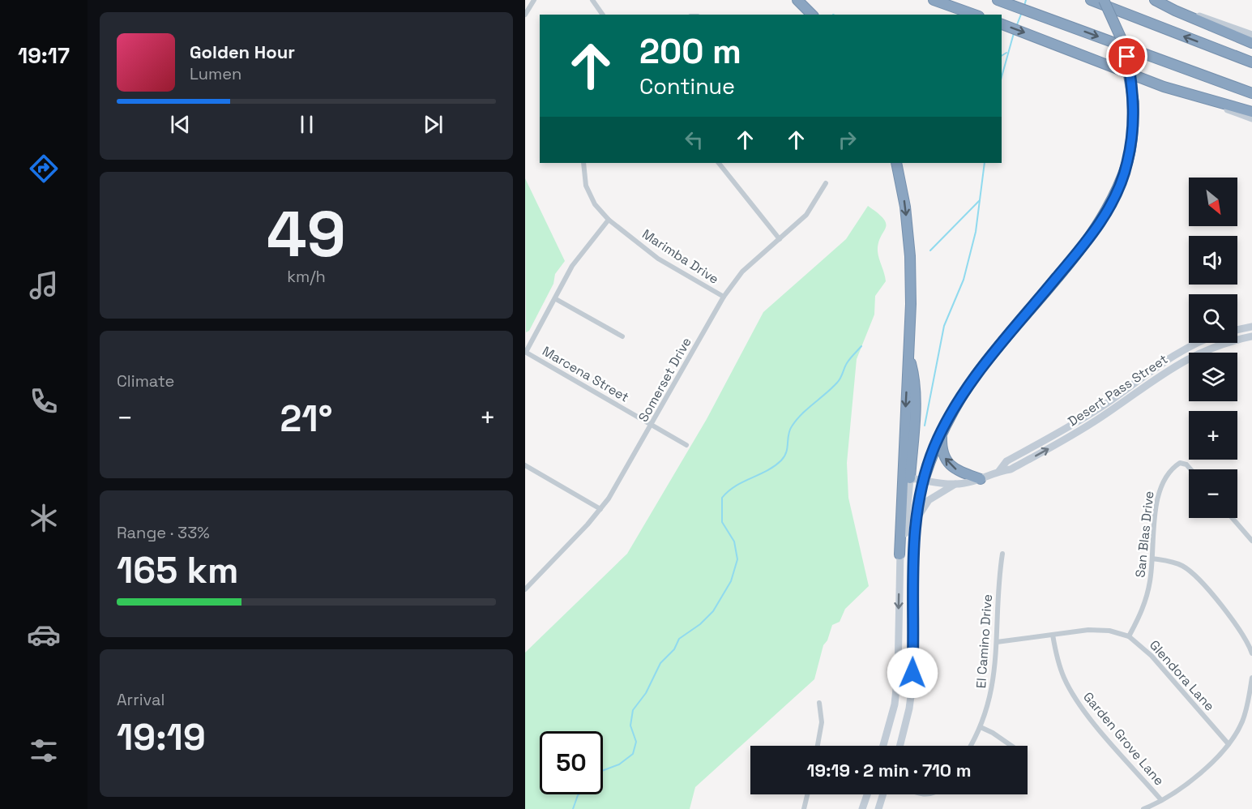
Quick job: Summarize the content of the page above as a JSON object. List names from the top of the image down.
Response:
{
  "streets": {
    "main road": ["Desert Pass Street"],
    "street": [
      "Marimba Drive",
      "Marcena Street",
      "Somerset Drive",
      "San Blas Drive",
      "El Camino Drive",
      "Glendora Lane",
      "Garden Grove Lane"
    ]
  },
  "crossings": [
    ["Marimba Drive", "Somerset Drive"],
    ["Marcena Street", "Somerset Drive"],
    ["San Blas Drive", "Glendora Lane"],
    ["El Camino Drive", "Glendora Lane"],
    ["Glendora Lane", "Garden Grove Lane"]
  ],
  "north": "bottom right",
  "page": {
    "tabs": "19:17",
    "turn": ["200 m", "Continue"],
    "song": ["Golden Hour", "Lumen"],
    "tile": [
      ["49", "km/h"],
      "Climate",
      ["Range · 33%", "165 km"],
      ["Arrival", "19:19"]
    ],
    "map_buttons": ["+", "−"],
    "heat": ["−", "21°", "+"],
    "limit": "50",
    "trip": "19:19 · 2 min · 710 m"
  }
}
